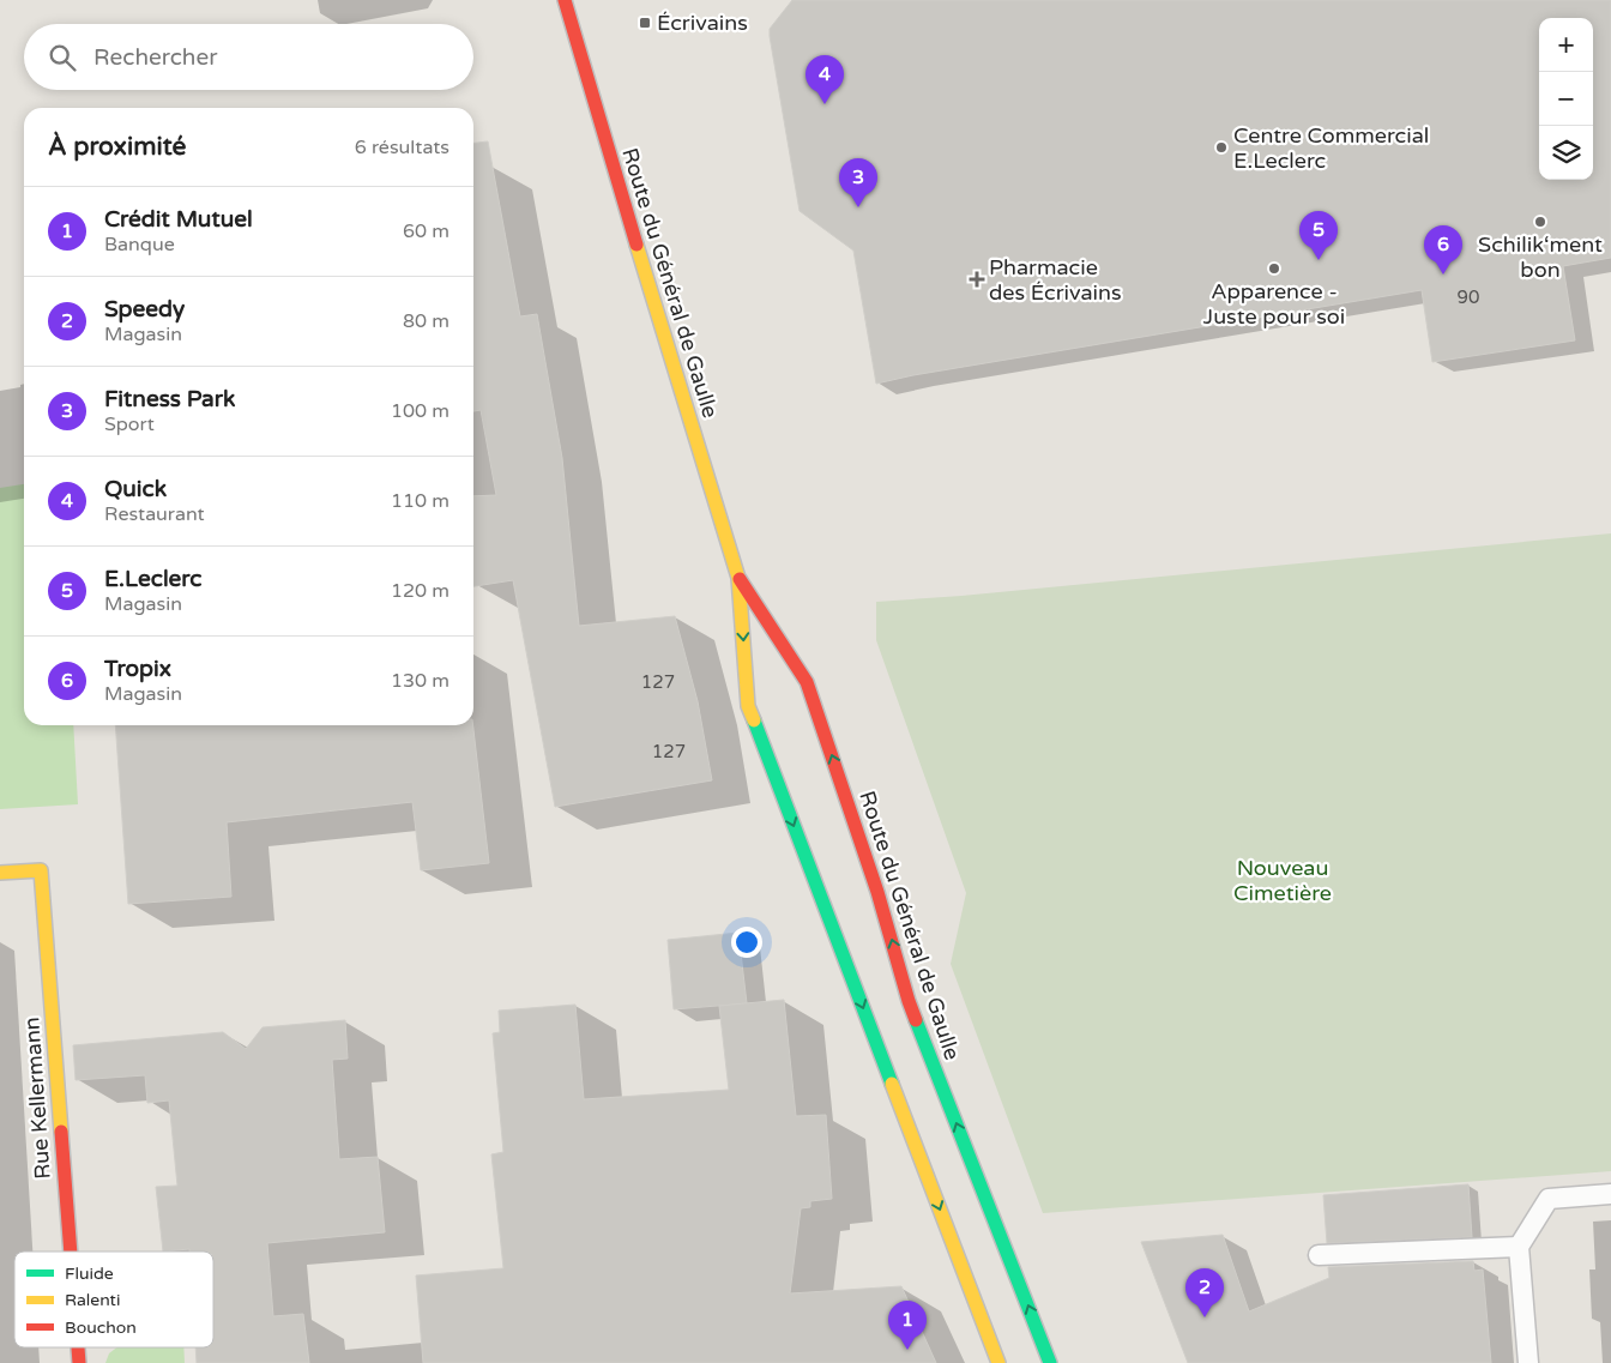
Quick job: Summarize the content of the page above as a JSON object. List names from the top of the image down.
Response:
{
  "streets": {
    "main road": ["Route du Général de Gaulle", "Rue Kellermann"]
  },
  "parks": ["Nouveau Cimetière"],
  "places": {
    "transit": ["Écrivains"],
    "other": ["Centre Commercial E.Leclerc", "Schilik‘ment bon", "Apparence - Juste pour soi"],
    "health": ["Pharmacie des Écrivains"]
  },
  "house_numbers": ["90", "127", "127"],
  "legend": ["Fluide", "Ralenti", "Bouchon"],
  "page": {
    "map_buttons": ["+", "−"],
    "search": "Rechercher",
    "pins": [
      "4",
      "3",
      "5",
      "6",
      "2",
      "1"
    ],
    "heading": ["À proximité", "6 résultats"],
    "list": [
      {
        "mark": "1",
        "name": "Crédit Mutuel",
        "note": "Banque",
        "value": "60 m"
      },
      {
        "mark": "2",
        "name": "Speedy",
        "note": "Magasin",
        "value": "80 m"
      },
      {
        "mark": "3",
        "name": "Fitness Park",
        "note": "Sport",
        "value": "100 m"
      },
      {
        "mark": "4",
        "name": "Quick",
        "note": "Restaurant",
        "value": "110 m"
      },
      {
        "mark": "5",
        "name": "E.Leclerc",
        "note": "Magasin",
        "value": "120 m"
      },
      {
        "mark": "6",
        "name": "Tropix",
        "note": "Magasin",
        "value": "130 m"
      }
    ]
  }
}
